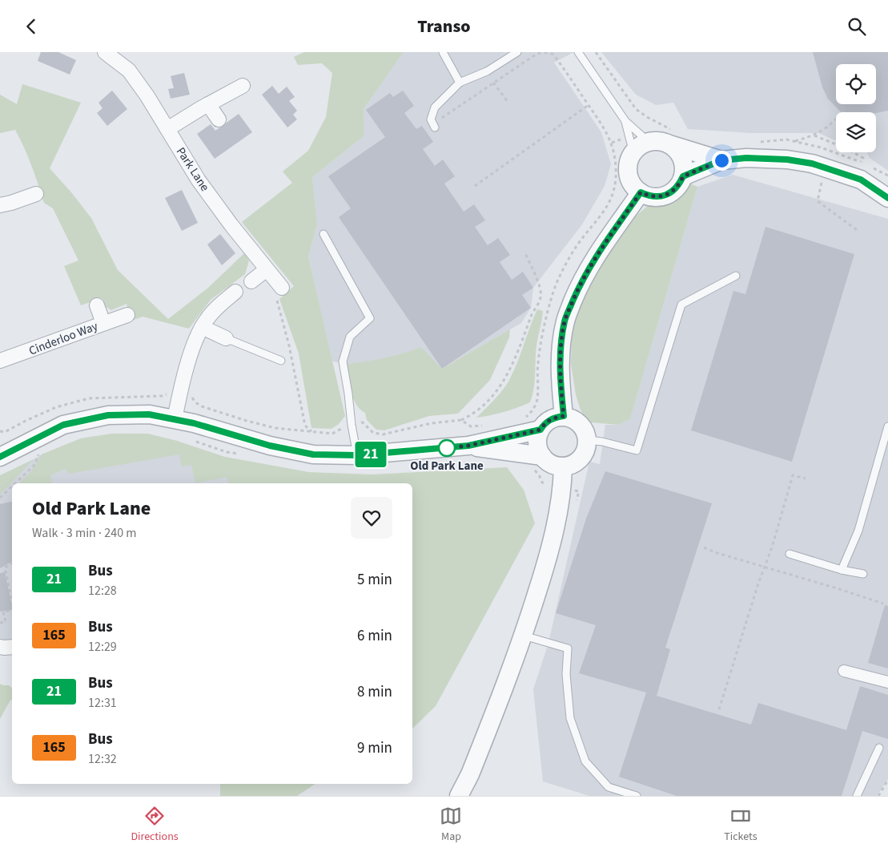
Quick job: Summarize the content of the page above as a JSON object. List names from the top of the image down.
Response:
{
  "streets": {
    "street": ["Park Lane", "Cinderloo Way"]
  },
  "places": ["Old Park Lane"],
  "lines": ["bus line 21"],
  "page": {
    "header": "Transo",
    "on_map": "21",
    "heading": ["Old Park Lane", "Walk · 3 min · 240 m"],
    "list": [
      {
        "mark": "21",
        "name": "Bus",
        "note": "12:28",
        "value": "5 min"
      },
      {
        "mark": "165",
        "name": "Bus",
        "note": "12:29",
        "value": "6 min"
      },
      {
        "mark": "21",
        "name": "Bus",
        "note": "12:31",
        "value": "8 min"
      },
      {
        "mark": "165",
        "name": "Bus",
        "note": "12:32",
        "value": "9 min"
      }
    ],
    "tabs": ["Directions", "Map", "Tickets"]
  }
}
